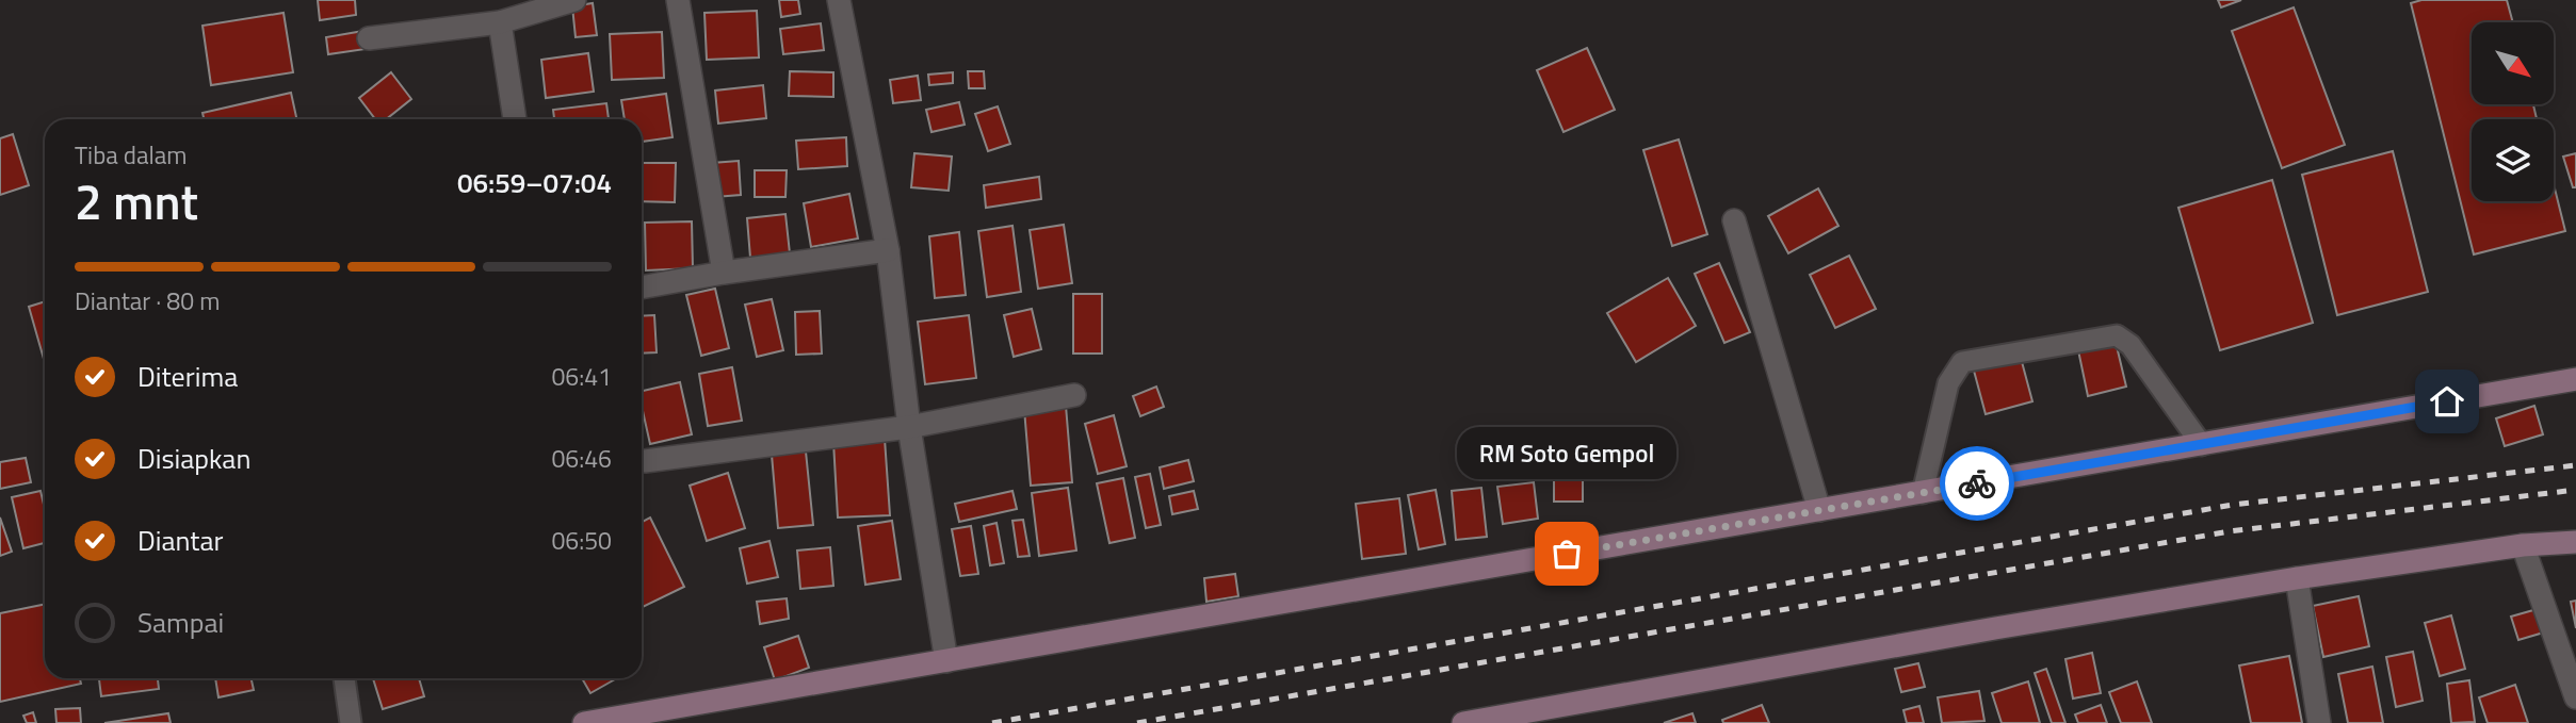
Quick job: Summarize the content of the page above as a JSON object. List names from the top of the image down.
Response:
{
  "places": ["RM Soto Gempol"],
  "north": "bottom right",
  "page": {
    "heading": ["2 mnt", "Tiba dalam", "06:59–07:04"],
    "bar": "Diantar · 80 m",
    "list": [
      ["Diterima", "06:41"],
      ["Disiapkan", "06:46"],
      ["Diantar", "06:50"],
      "Sampai"
    ],
    "bubble": "RM Soto Gempol"
  }
}
